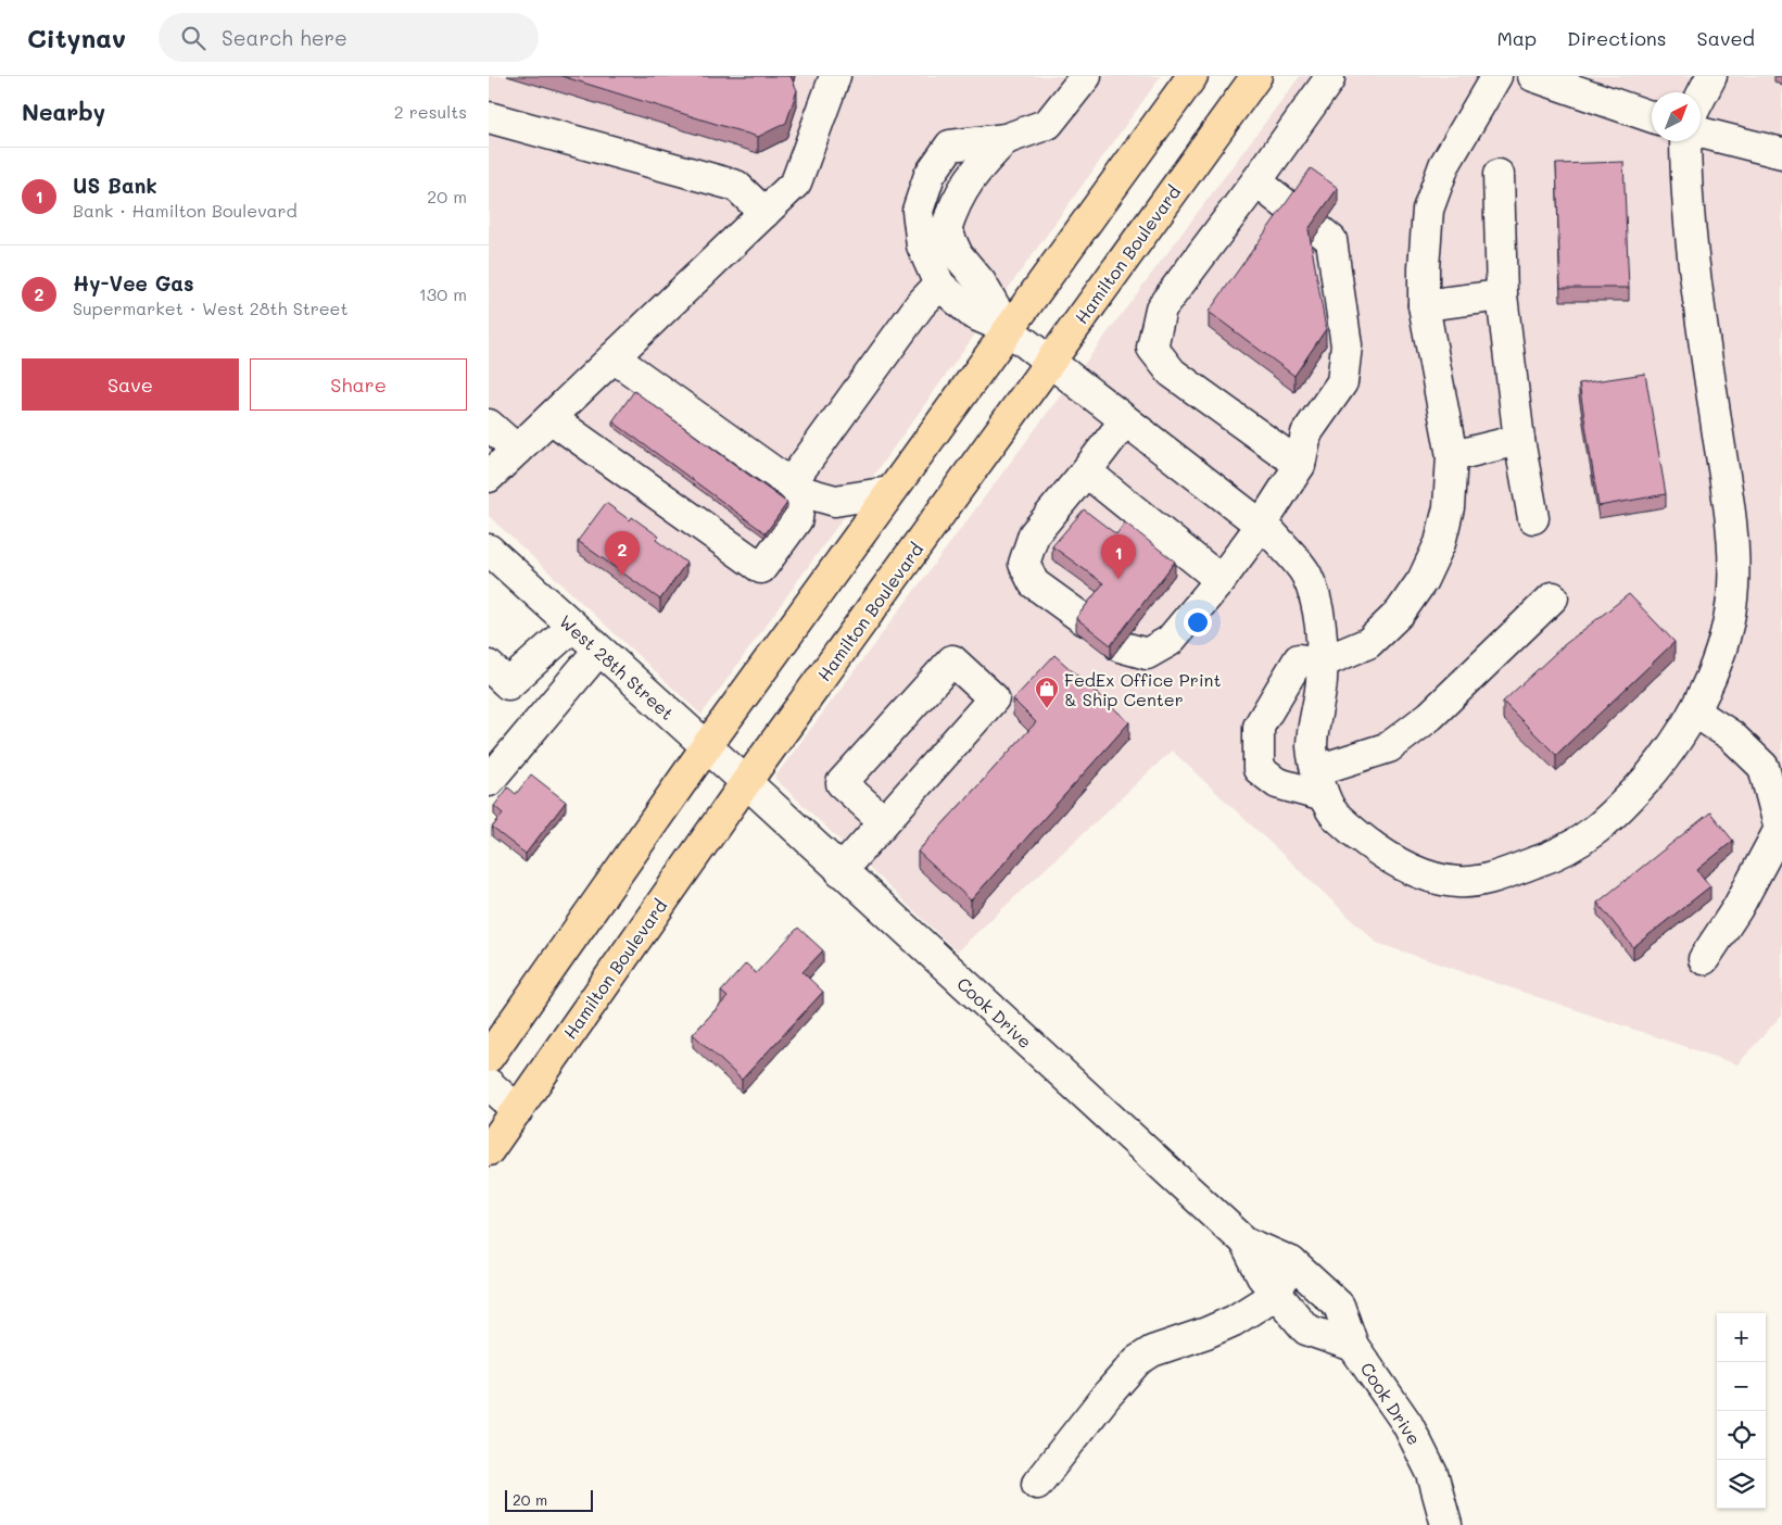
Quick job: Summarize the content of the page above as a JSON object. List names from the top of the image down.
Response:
{
  "streets": {
    "main road": ["Hamilton Boulevard"],
    "street": ["West 28th Street", "Cook Drive"]
  },
  "crossings": [
    ["Hamilton Boulevard", "West 28th Street"],
    ["Hamilton Boulevard", "Cook Drive"],
    ["West 28th Street", "Cook Drive"]
  ],
  "places": {
    "shop": ["FedEx Office Print & Ship Center"]
  },
  "scale_bar": "20 m",
  "north": "top right",
  "page": {
    "header": "Citynav",
    "search": "Search here",
    "nav": ["Map", "Directions", "Saved"],
    "heading": ["Nearby", "2 results"],
    "list": [
      {
        "mark": "1",
        "name": "US Bank",
        "note": "Bank · Hamilton Boulevard",
        "value": "20 m"
      },
      {
        "mark": "2",
        "name": "Hy-Vee Gas",
        "note": "Supermarket · West 28th Street",
        "value": "130 m"
      }
    ],
    "buttons": ["Save", "Share"],
    "pins": ["2", "1"],
    "map_buttons": ["+", "−"],
    "scale": "20 m"
  }
}
